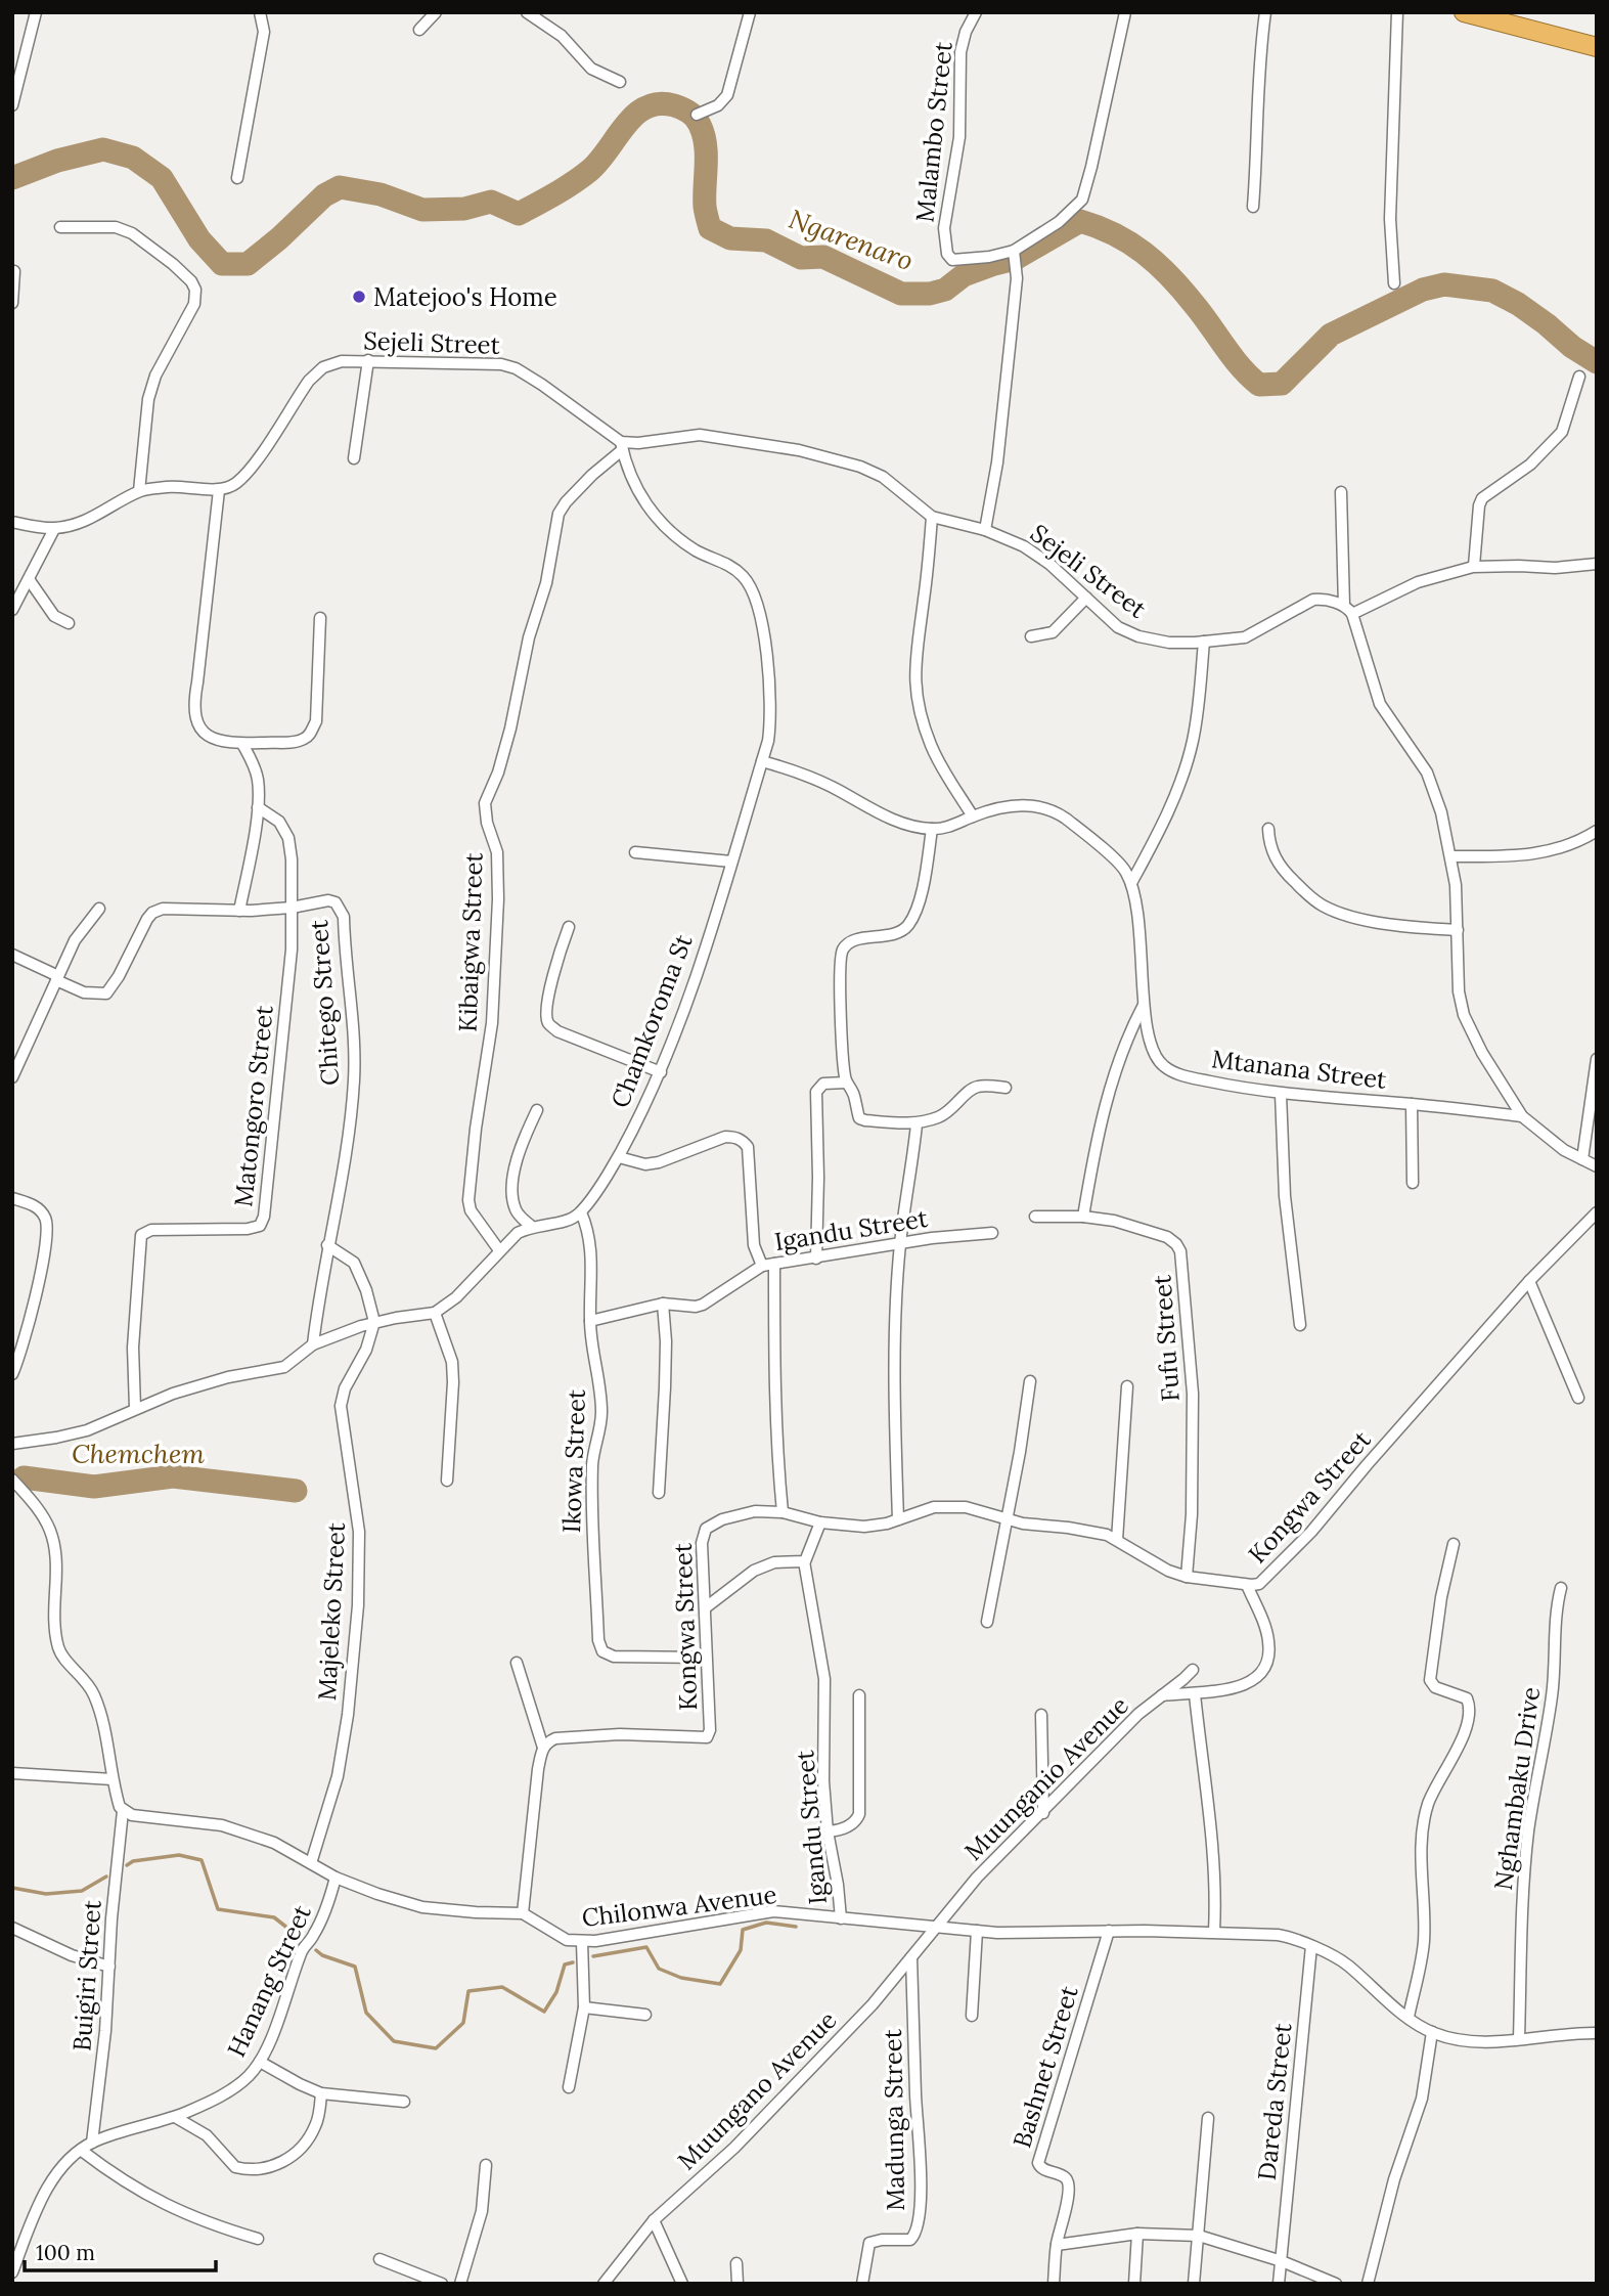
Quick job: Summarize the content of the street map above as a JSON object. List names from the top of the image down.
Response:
{
  "streets": {
    "street": [
      "Malambo Street",
      "Sejeli Street",
      "Kibaigwa Street",
      "Chitego Street",
      "Chamkoroma St",
      "Mtanana Street",
      "Matongoro Street",
      "Igandu Street",
      "Fufu Street",
      "Ikowa Street",
      "Kongwa Street",
      "Majeleko Street",
      "Muunganio Avenue",
      "Nghambaku Drive",
      "Chilonwa Avenue",
      "Buigiri Street",
      "Hanang Street",
      "Bashnet Street",
      "Muungano Avenue",
      "Dareda Street",
      "Madunga Street"
    ]
  },
  "crossings": [
    ["Sejeli Street", "Kibaigwa Street"],
    ["Sejeli Street", "Chamkoroma St"],
    ["Kibaigwa Street", "Chamkoroma St"],
    ["Chitego Street", "Matongoro Street"],
    ["Chamkoroma St", "Mtanana Street"],
    ["Chamkoroma St", "Igandu Street"],
    ["Chamkoroma St", "Ikowa Street"],
    ["Igandu Street", "Chilonwa Avenue"],
    ["Fufu Street", "Kongwa Street"],
    ["Ikowa Street", "Kongwa Street"],
    ["Muunganio Avenue", "Chilonwa Avenue"],
    ["Muunganio Avenue", "Muungano Avenue"],
    ["Nghambaku Drive", "Chilonwa Avenue"],
    ["Chilonwa Avenue", "Bashnet Street"],
    ["Chilonwa Avenue", "Muungano Avenue"],
    ["Chilonwa Avenue", "Dareda Street"],
    ["Buigiri Street", "Hanang Street"],
    ["Muungano Avenue", "Madunga Street"]
  ],
  "water": ["Ngarenaro", "Chemchem"],
  "places": ["Matejoo's Home"],
  "scale_bar": "100 m"
}
